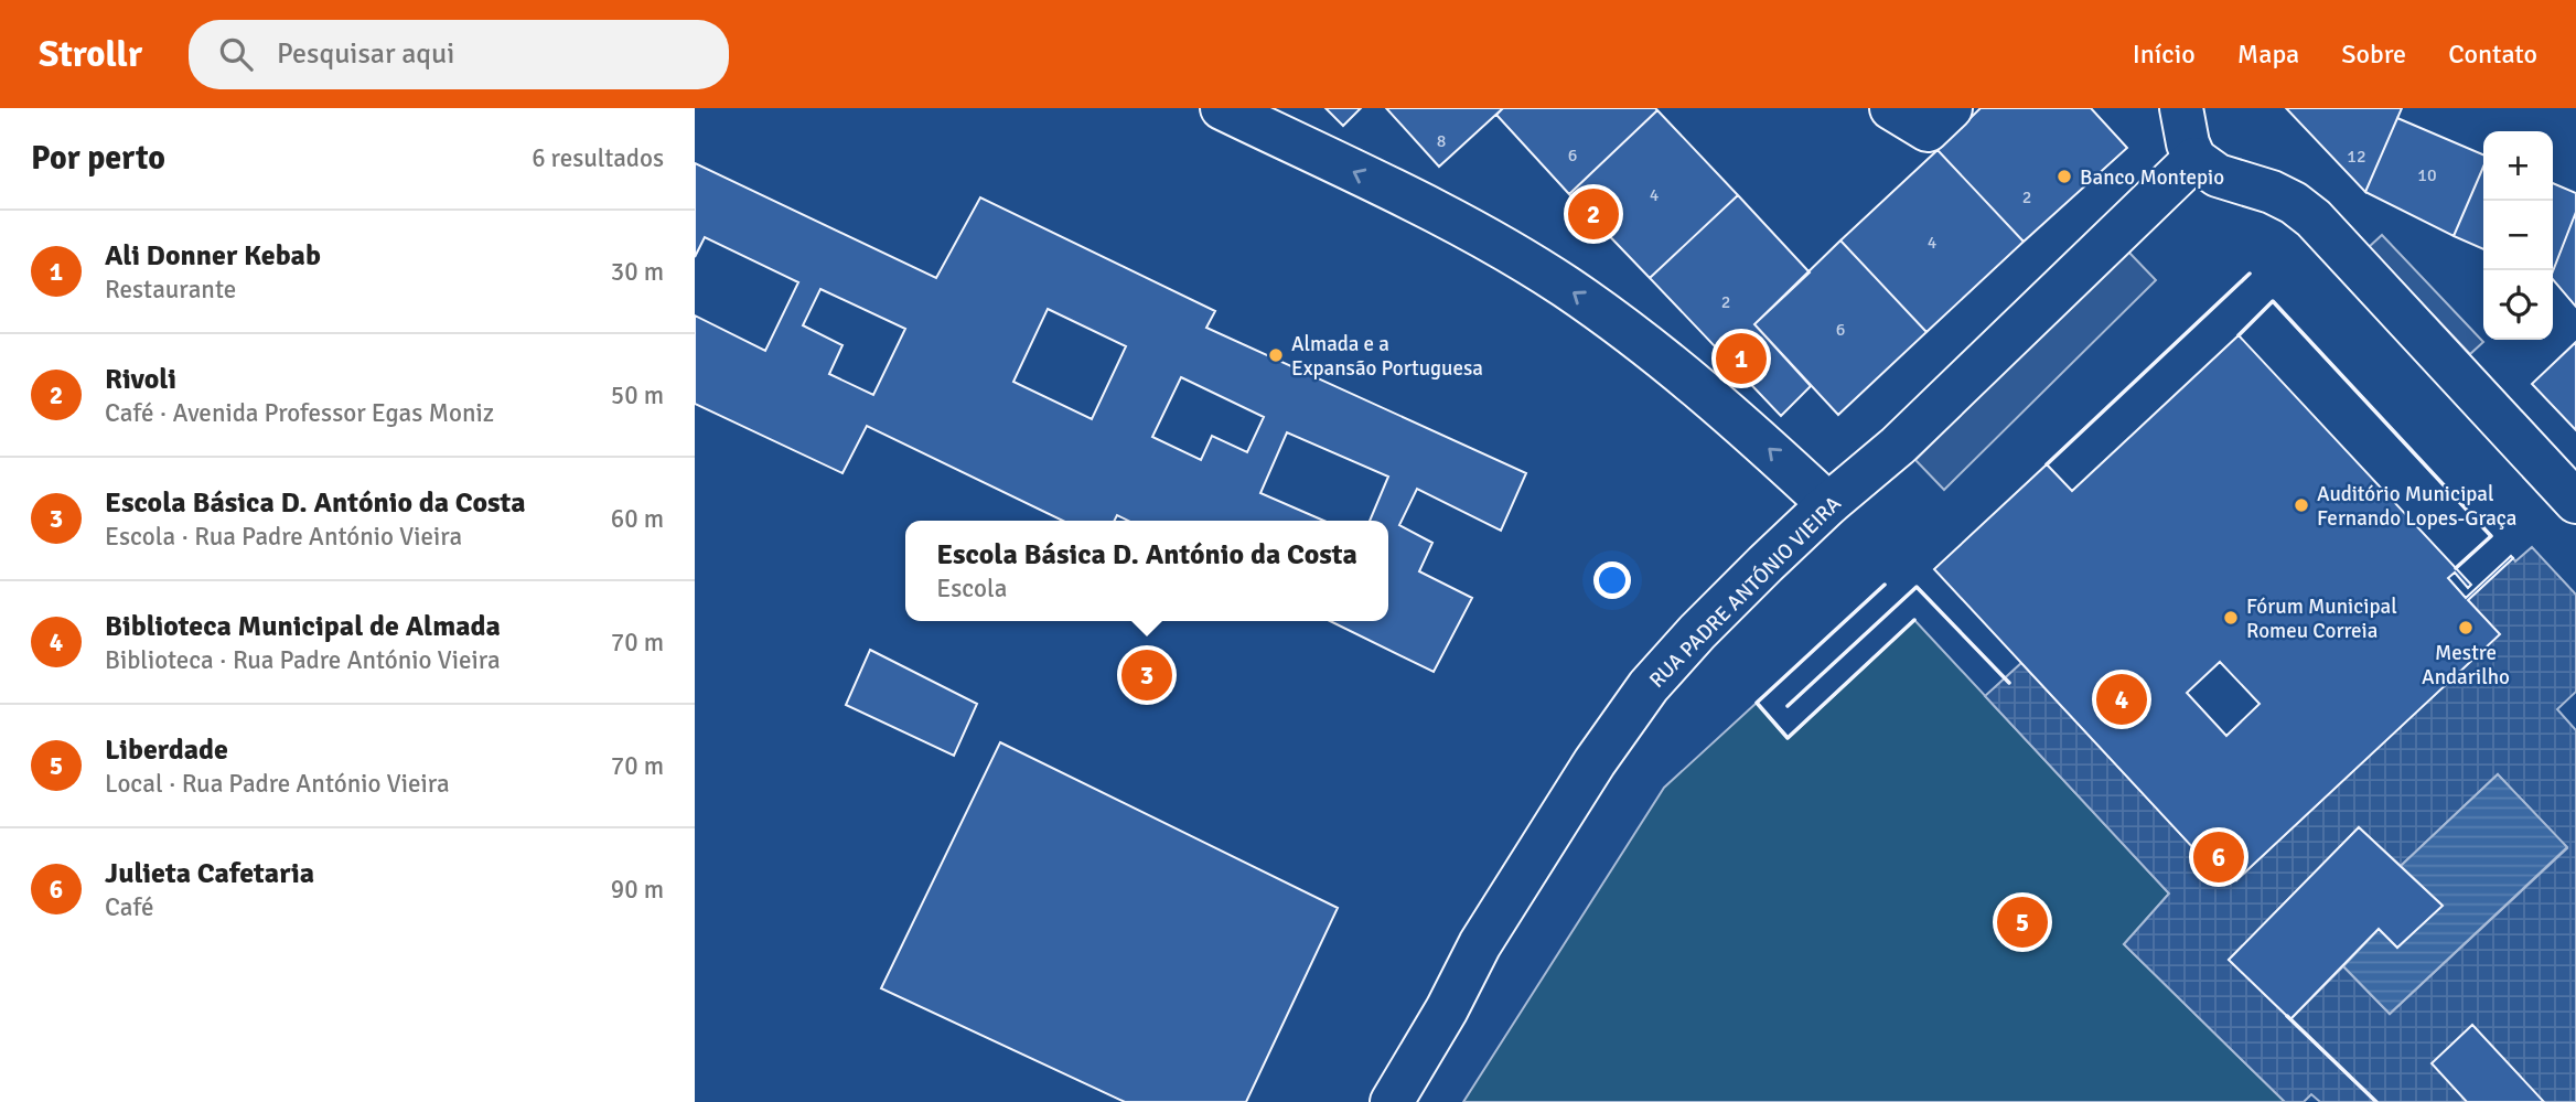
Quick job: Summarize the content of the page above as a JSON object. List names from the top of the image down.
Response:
{
  "streets": {
    "street": ["RUA PADRE ANTÓNIO VIEIRA"]
  },
  "places": [
    "Banco Montepio",
    "Almada e a Expansão Portuguesa",
    "Auditório Municipal Fernando Lopes-Graça",
    "Fórum Municipal Romeu Correia",
    "Mestre Andarilho"
  ],
  "house_numbers": [
    "8",
    "6",
    "12",
    "10",
    "4",
    "2",
    "4",
    "2",
    "6"
  ],
  "page": {
    "header": "Strollr",
    "search": "Pesquisar aqui",
    "nav": [
      "Início",
      "Mapa",
      "Sobre",
      "Contato"
    ],
    "heading": ["Por perto", "6 resultados"],
    "map_buttons": ["+", "−"],
    "pins": [
      "2",
      "1",
      "3",
      "4",
      "6",
      "5"
    ],
    "list": [
      {
        "mark": "1",
        "name": "Ali Donner Kebab",
        "note": "Restaurante",
        "value": "30 m"
      },
      {
        "mark": "2",
        "name": "Rivoli",
        "note": "Café · Avenida Professor Egas Moniz",
        "value": "50 m"
      },
      {
        "mark": "3",
        "name": "Escola Básica D. António da Costa",
        "note": "Escola · Rua Padre António Vieira",
        "value": "60 m"
      },
      {
        "mark": "4",
        "name": "Biblioteca Municipal de Almada",
        "note": "Biblioteca · Rua Padre António Vieira",
        "value": "70 m"
      },
      {
        "mark": "5",
        "name": "Liberdade",
        "note": "Local · Rua Padre António Vieira",
        "value": "70 m"
      },
      {
        "mark": "6",
        "name": "Julieta Cafetaria",
        "note": "Café",
        "value": "90 m"
      }
    ],
    "popup": ["Escola Básica D. António da Costa", "Escola"]
  }
}
